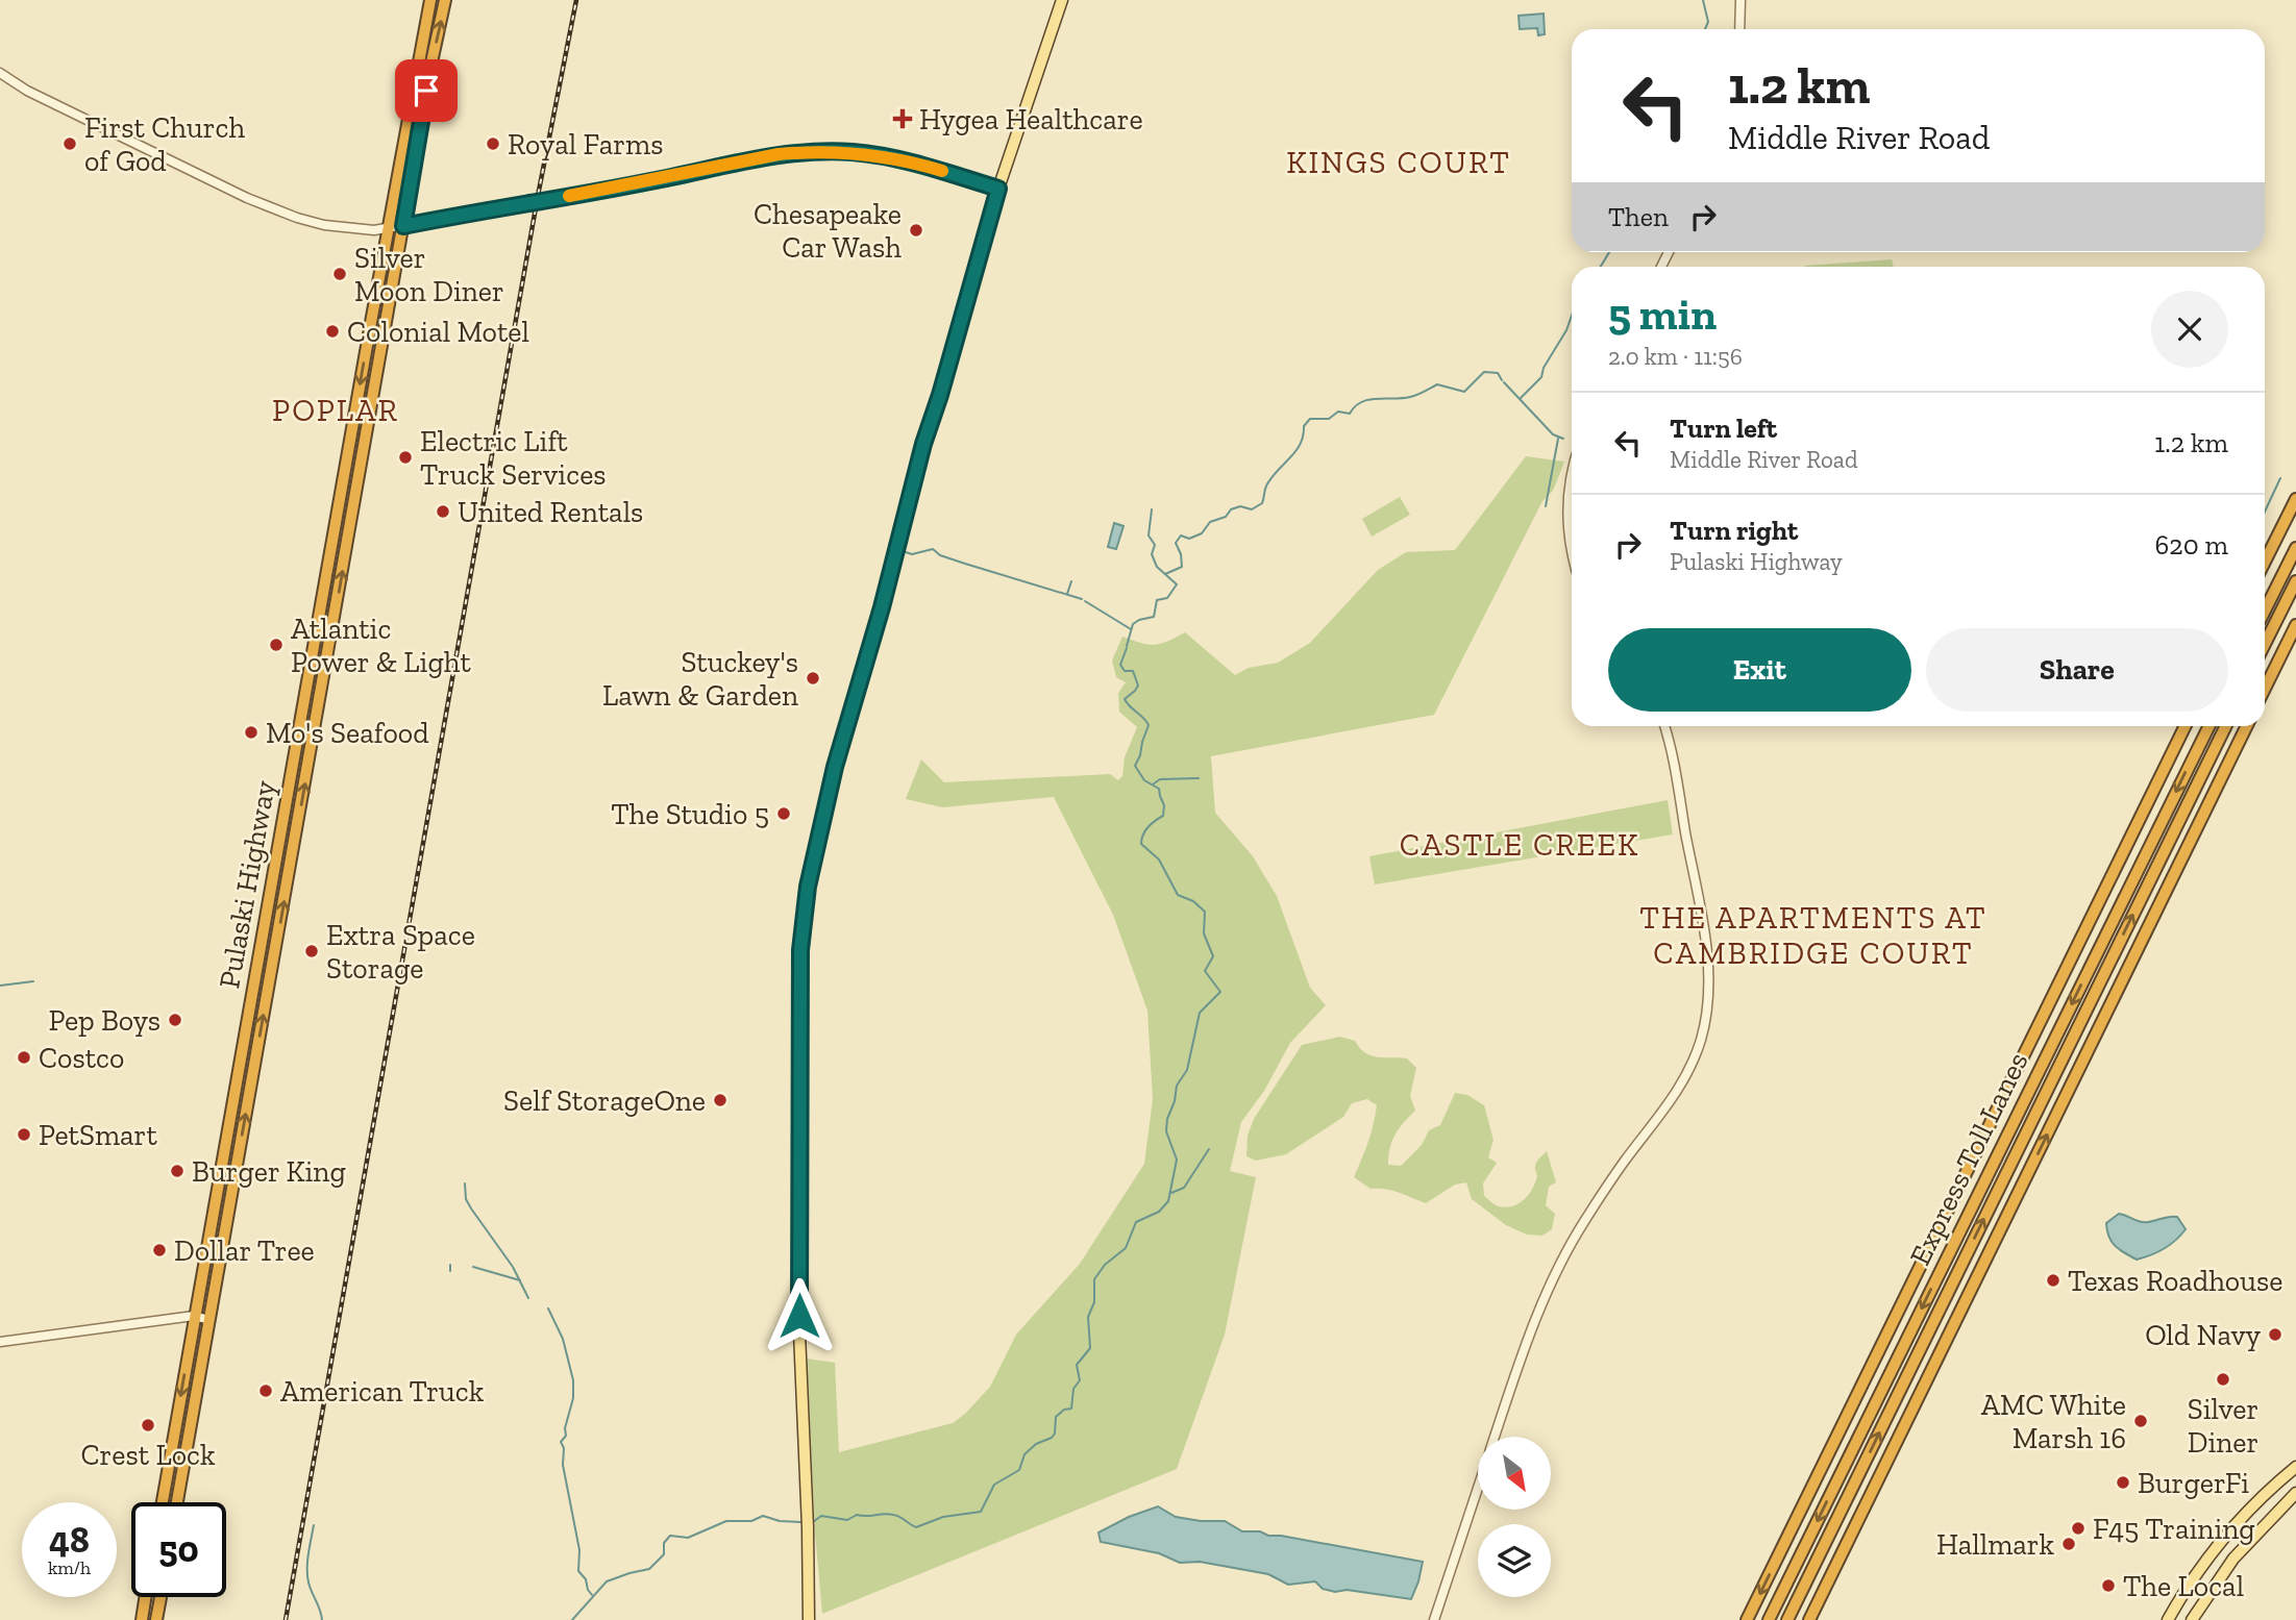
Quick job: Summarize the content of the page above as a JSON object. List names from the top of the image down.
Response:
{
  "streets": {
    "highway": ["Pulaski Highway", "Express Toll Lanes"]
  },
  "districts": [
    "KINGS COURT",
    "POPLAR",
    "CASTLE CREEK",
    "THE APARTMENTS AT CAMBRIDGE COURT"
  ],
  "places": {
    "health": ["Hygea Healthcare"],
    "other": [
      "First Church of God",
      "Royal Farms",
      "Chesapeake Car Wash",
      "Silver Moon Diner",
      "Colonial Motel",
      "Electric Lift Truck Services",
      "United Rentals",
      "Atlantic Power & Light",
      "Stuckey's Lawn & Garden",
      "Mo's Seafood",
      "The Studio 5",
      "Extra Space Storage",
      "Pep Boys",
      "Costco",
      "Self StorageOne",
      "PetSmart",
      "Burger King",
      "Dollar Tree",
      "Texas Roadhouse",
      "Old Navy",
      "Silver Diner",
      "American Truck",
      "AMC White Marsh 16",
      "Crest Lock",
      "BurgerFi",
      "F45 Training",
      "Hallmark",
      "The Local"
    ]
  },
  "north": "bottom right",
  "page": {
    "turn": ["1.2 km", "Middle River Road"],
    "then": "Then",
    "heading": ["5 min", "2.0 km · 11:56"],
    "list": [
      {
        "name": "Turn left",
        "note": "Middle River Road",
        "value": "1.2 km"
      },
      {
        "name": "Turn right",
        "note": "Pulaski Highway",
        "value": "620 m"
      }
    ],
    "buttons": ["Exit", "Share"],
    "speed": "48 km/h",
    "limit": "50"
  }
}
